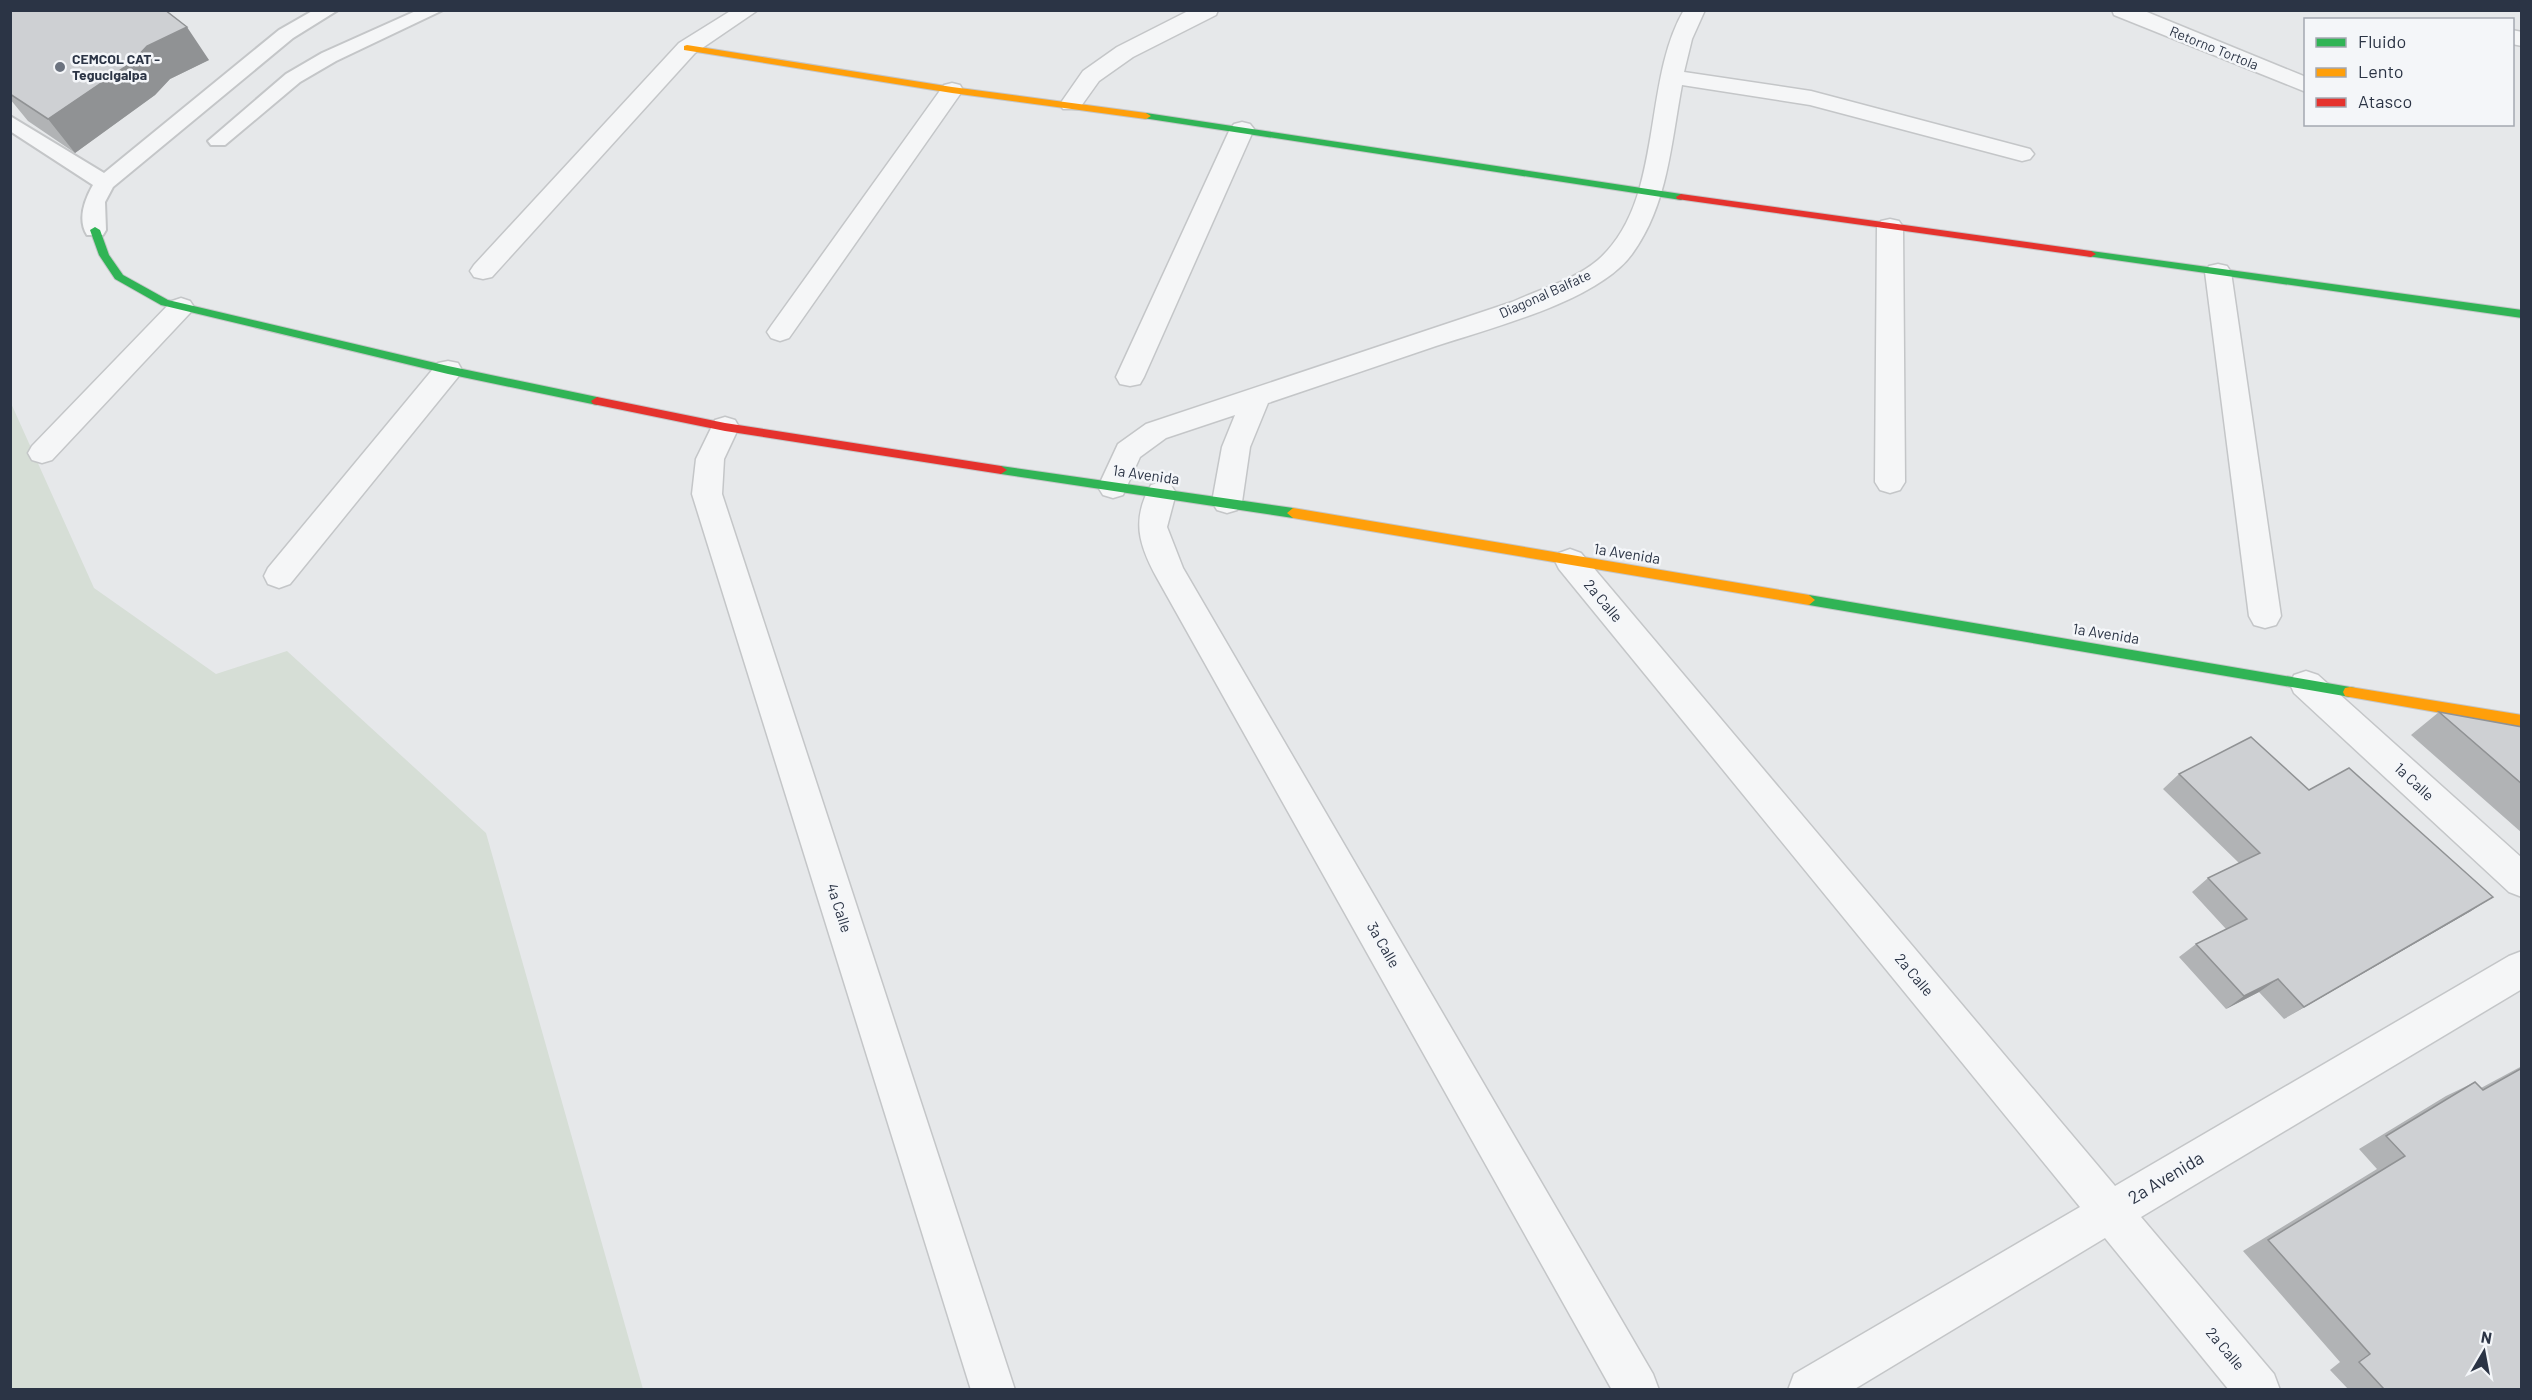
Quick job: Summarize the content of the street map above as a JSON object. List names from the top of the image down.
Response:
{
  "streets": {
    "street": [
      "Retorno Tortola",
      "Diagonal Balfate",
      "1a Avenida",
      "2a Calle",
      "1a Calle",
      "4a Calle",
      "3a Calle",
      "2a Avenida"
    ]
  },
  "crossings": [
    ["Diagonal Balfate", "1a Avenida"],
    ["1a Avenida", "2a Calle"],
    ["1a Avenida", "1a Calle"],
    ["1a Avenida", "4a Calle"],
    ["1a Avenida", "3a Calle"],
    ["2a Calle", "2a Avenida"]
  ],
  "places": ["CEMCOL CAT - Tegucigalpa"],
  "legend": ["Fluido", "Lento", "Atasco"],
  "north": "top"
}
